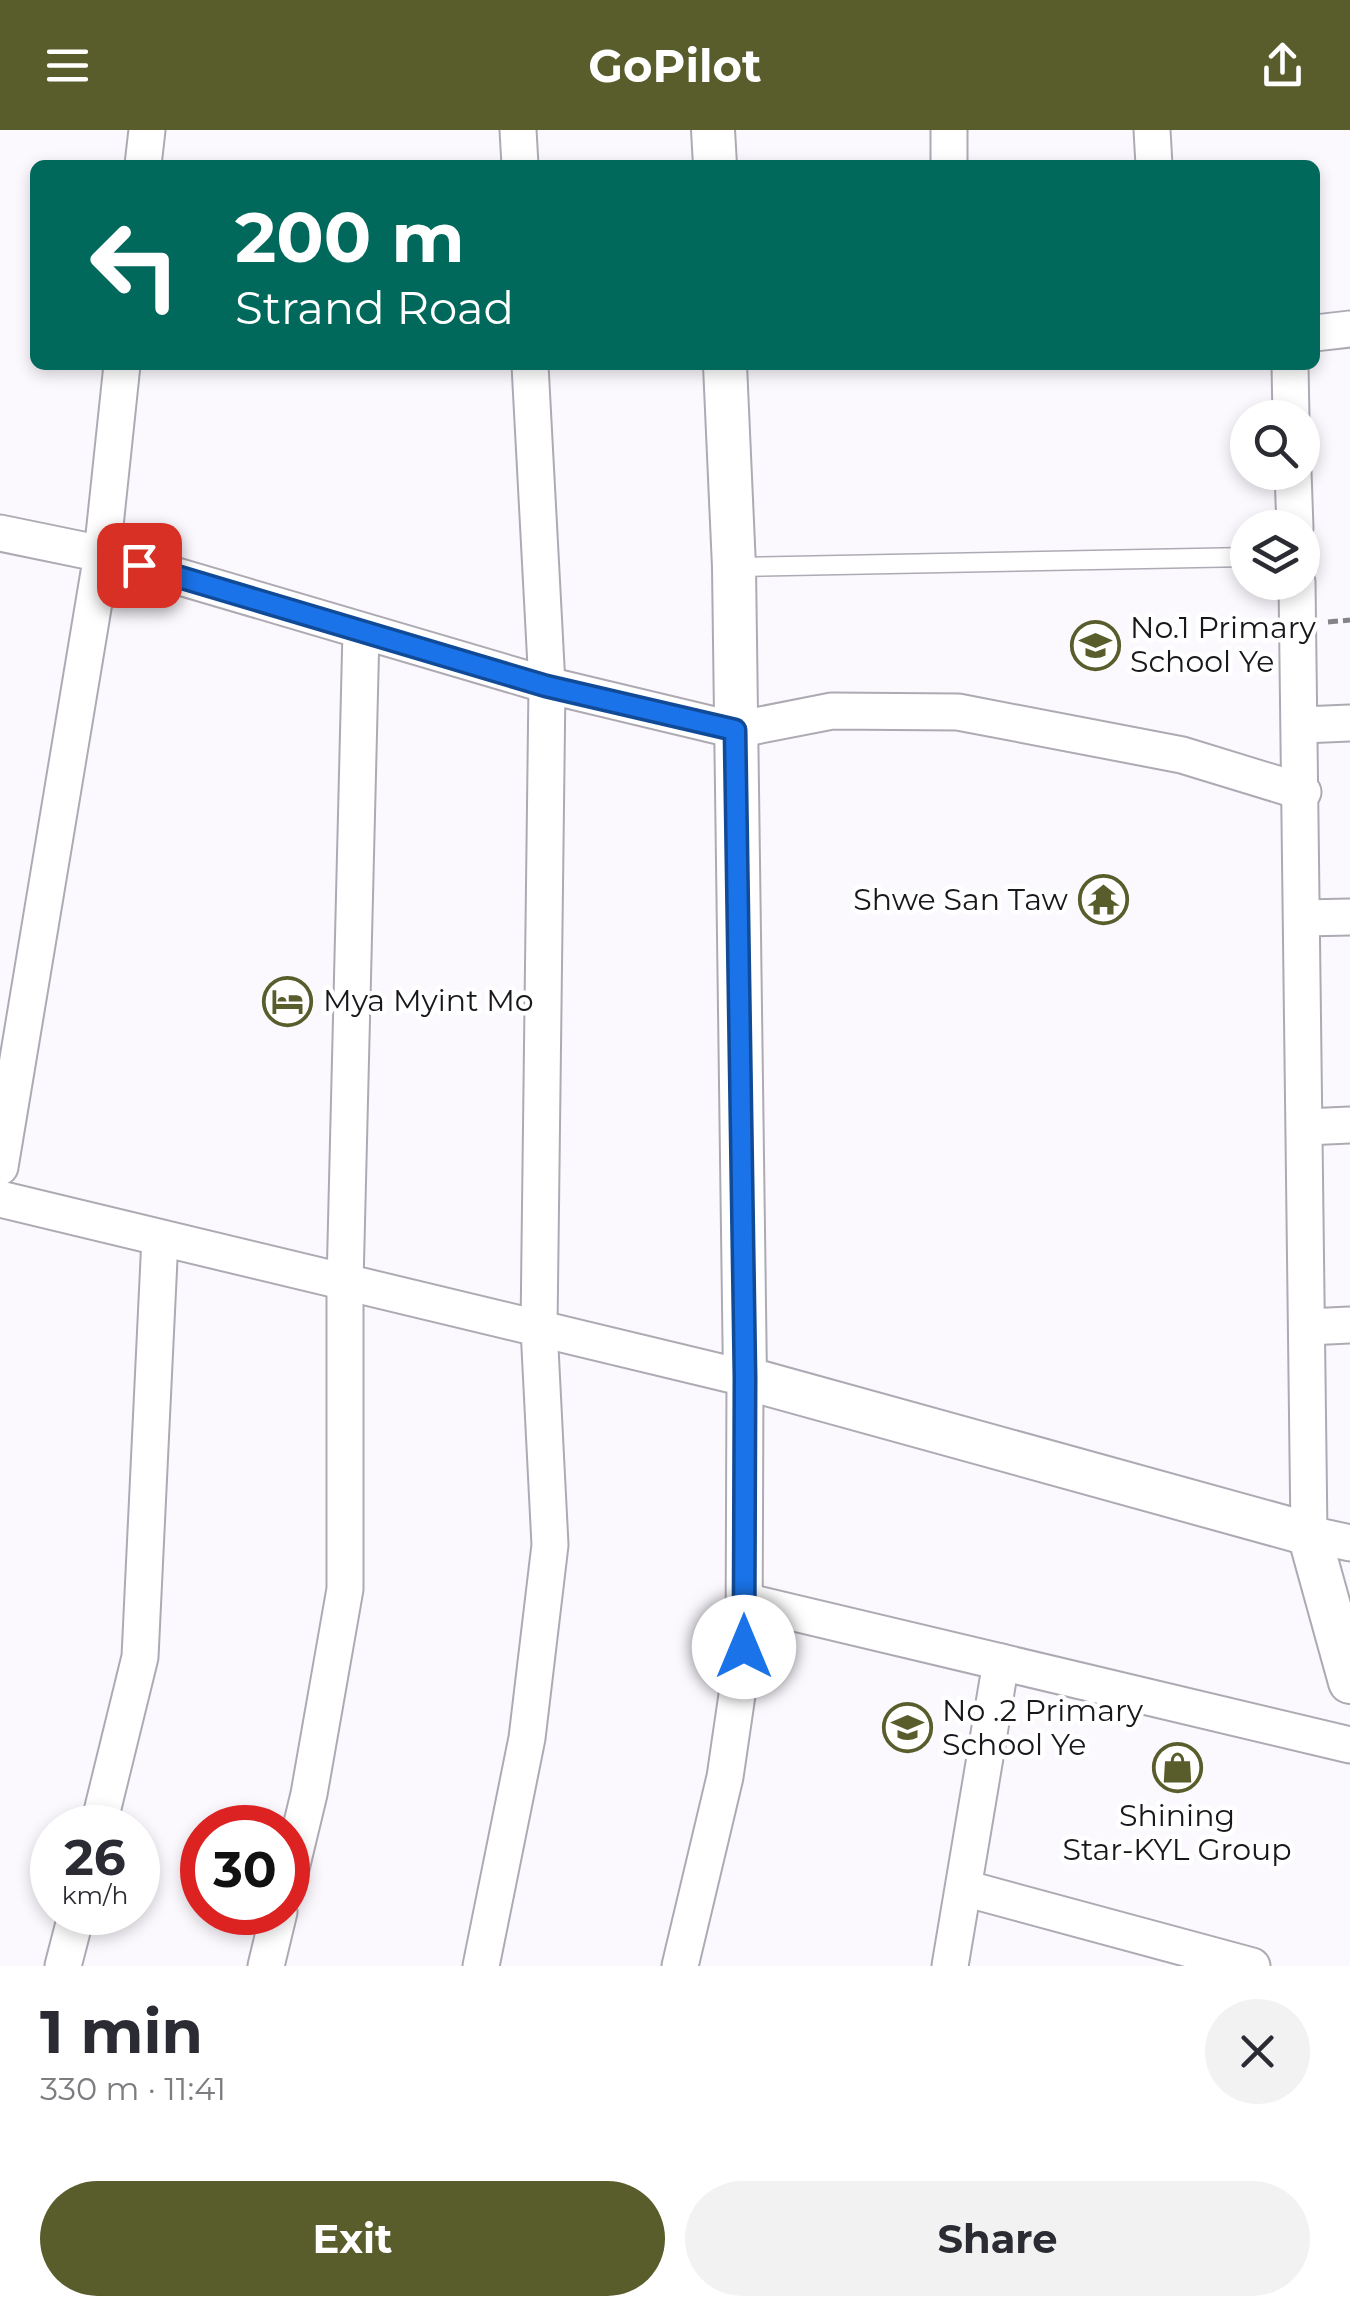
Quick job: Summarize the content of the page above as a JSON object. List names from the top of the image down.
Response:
{
  "places": {
    "school or university": ["No.1 Primary School Ye", "No .2 Primary School Ye"],
    "temple": ["Shwe San Taw"],
    "hotel": ["Mya Myint Mo"],
    "shop": ["Shining Star-KYL Group"]
  },
  "page": {
    "header": "GoPilot",
    "turn": ["200 m", "Strand Road"],
    "speed": "26 km/h",
    "limit": "30",
    "heading": ["1 min", "330 m · 11:41"],
    "buttons": ["Exit", "Share"]
  }
}
